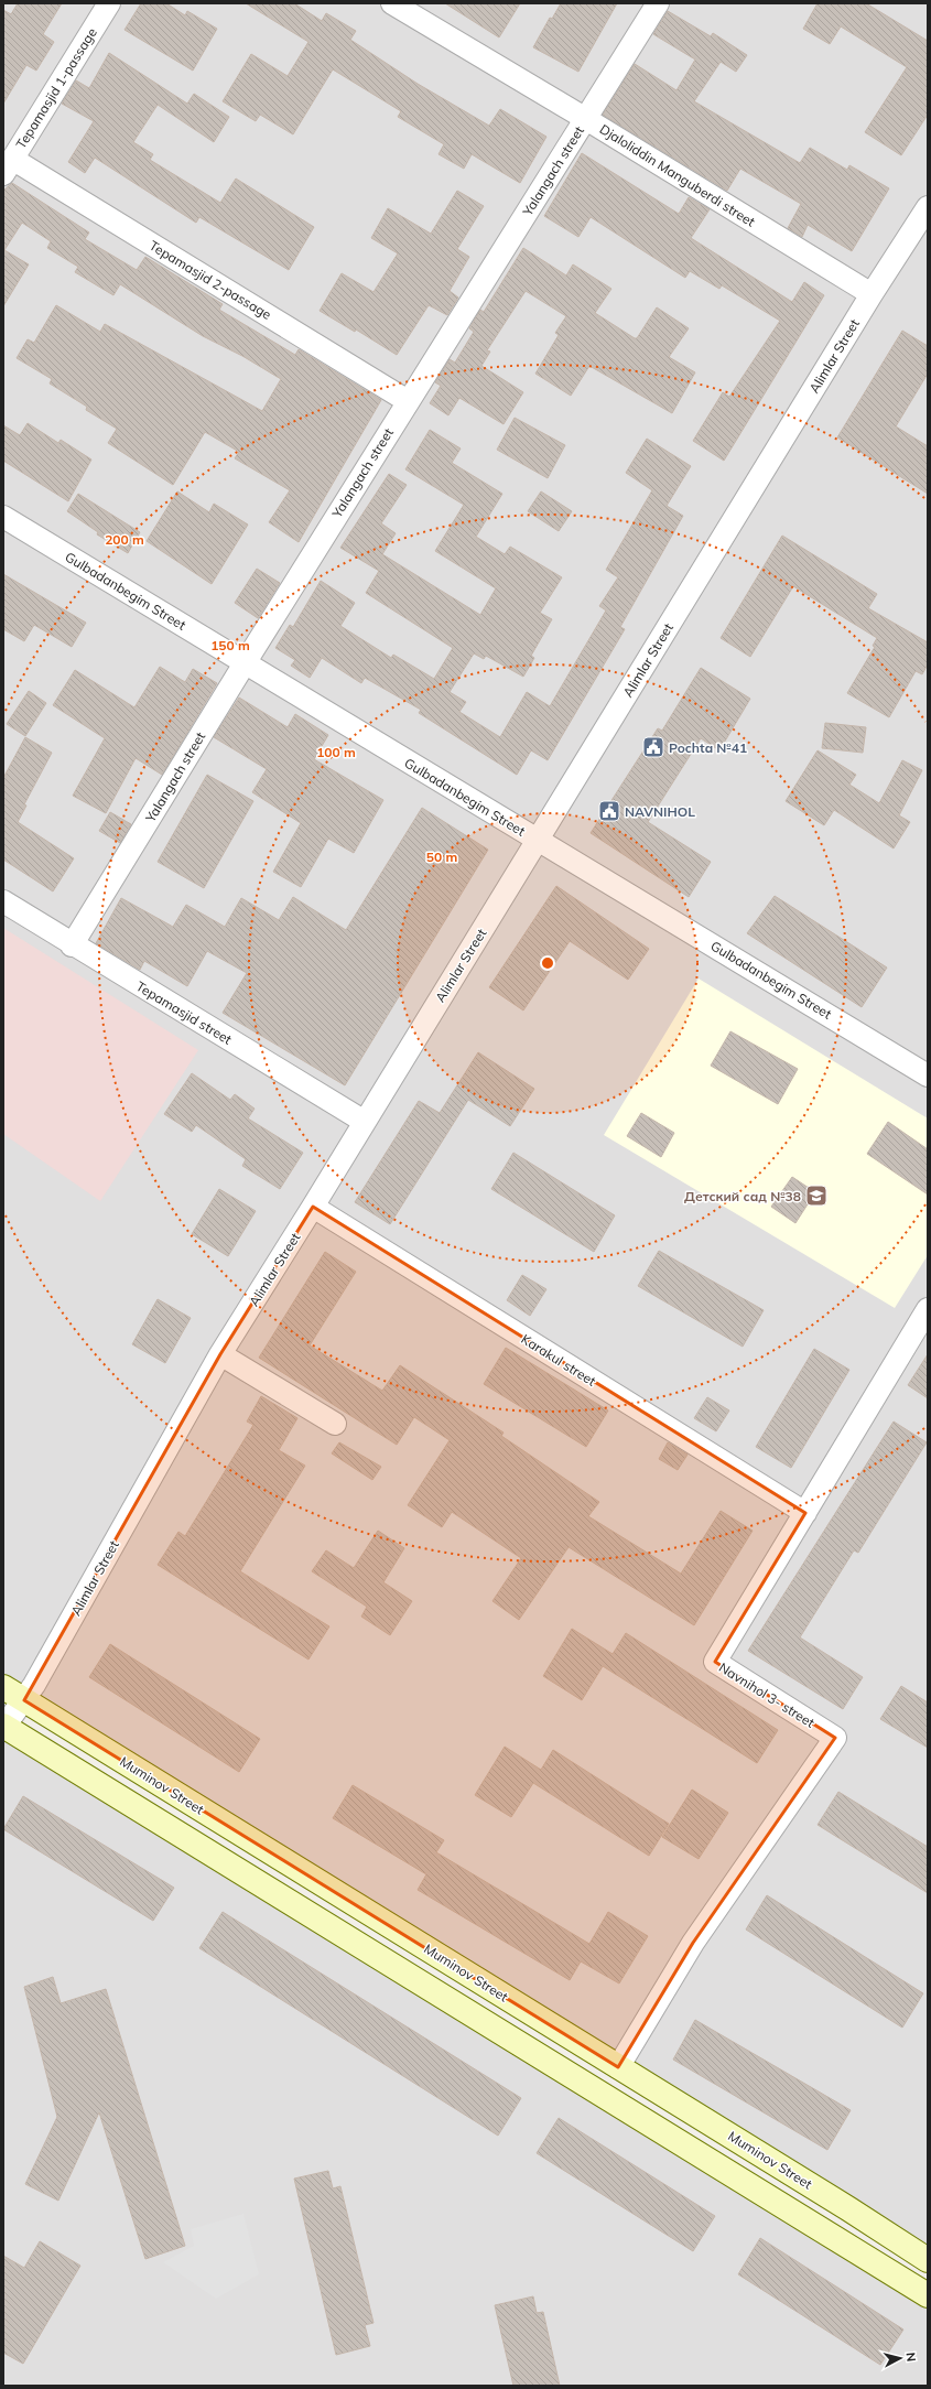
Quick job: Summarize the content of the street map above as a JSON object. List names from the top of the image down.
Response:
{
  "streets": {
    "main road": ["Muminov Street"],
    "street": [
      "Tepamasjid 1-passage",
      "Yalangach street",
      "Djaloliddin Manguberdi street",
      "Tepamasjid 2-passage",
      "Аlimlar Street",
      "Gulbadanbegim Street",
      "Tepamasjid street",
      "Karakul street",
      "Navnihol 3- street"
    ]
  },
  "crossings": [
    ["Tepamasjid 1-passage", "Tepamasjid 2-passage"],
    ["Yalangach street", "Djaloliddin Manguberdi street"],
    ["Yalangach street", "Tepamasjid 2-passage"],
    ["Yalangach street", "Gulbadanbegim Street"],
    ["Yalangach street", "Tepamasjid street"],
    ["Djaloliddin Manguberdi street", "Аlimlar Street"],
    ["Аlimlar Street", "Gulbadanbegim Street"],
    ["Аlimlar Street", "Tepamasjid street"],
    ["Аlimlar Street", "Karakul street"],
    ["Аlimlar Street", "Muminov Street"],
    ["Karakul street", "Navnihol 3- street"],
    ["Navnihol 3- street", "Muminov Street"]
  ],
  "places": {
    "public building": ["Pochta №41", "NAVNIHOL"],
    "school or university": ["Детский сад №38"]
  },
  "north": "right",
  "rings": [
    "200 m",
    "150 m",
    "100 m",
    "50 m"
  ]
}
